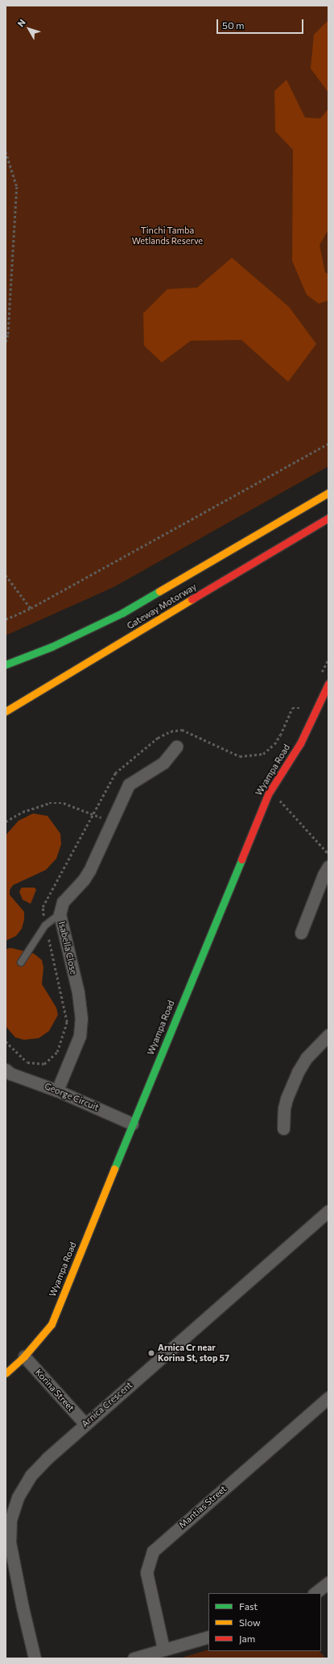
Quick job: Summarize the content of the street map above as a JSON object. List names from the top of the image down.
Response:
{
  "streets": {
    "main road": ["Gateway Motorway", "Wyampa Road"],
    "street": [
      "Isabella Close",
      "George Circuit",
      "Korina Street",
      "Arnica Crescent",
      "Mantias Street"
    ]
  },
  "crossings": [
    ["Wyampa Road", "George Circuit"],
    ["Wyampa Road", "Korina Street"],
    ["Isabella Close", "George Circuit"],
    ["Korina Street", "Arnica Crescent"]
  ],
  "parks": ["Tinchi Tamba Wetlands Reserve"],
  "places": ["Arnica Cr near Korina St, stop 57"],
  "legend": ["Fast", "Slow", "Jam"],
  "scale_bar": "50 m",
  "north": "top left"
}
